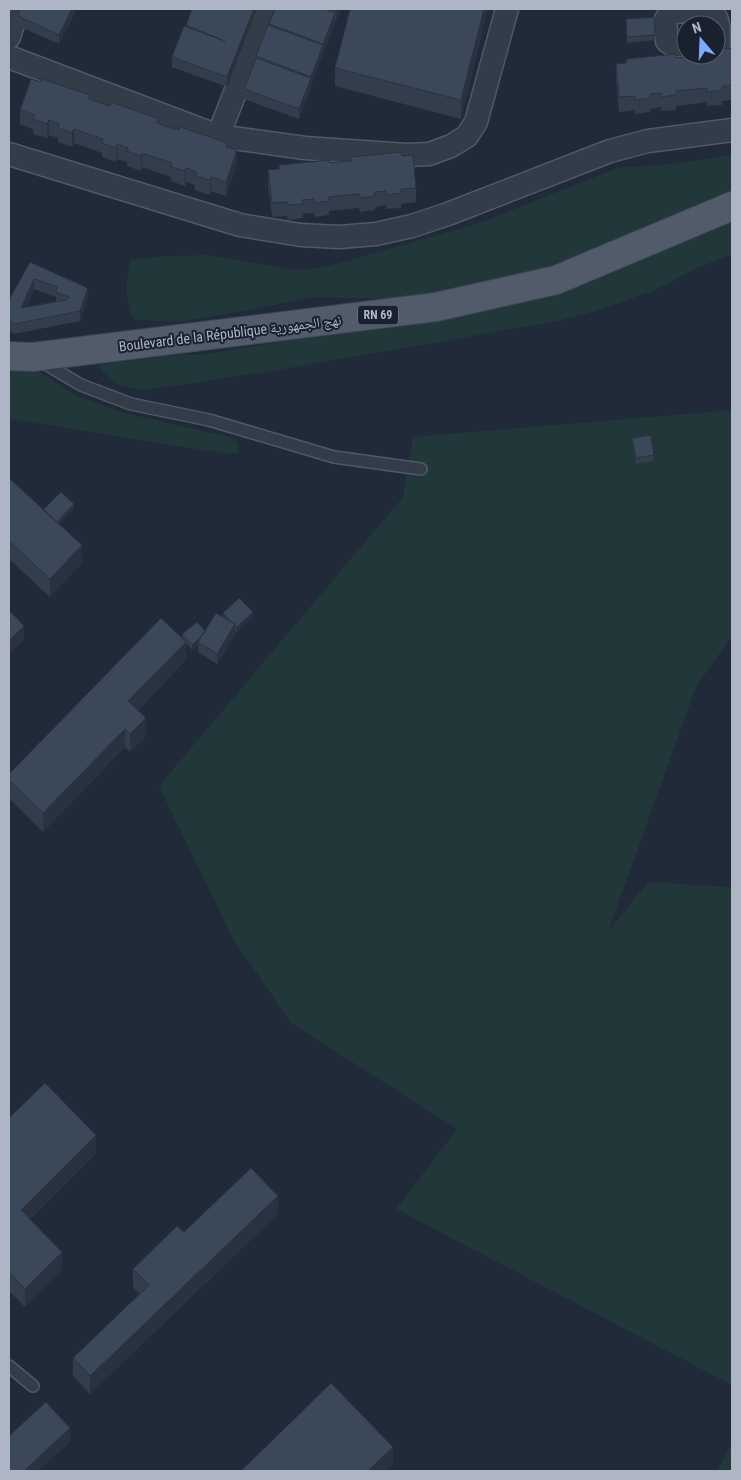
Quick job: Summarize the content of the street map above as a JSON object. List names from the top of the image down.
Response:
{
  "streets": {
    "main road": ["RN 69", "Boulevard de la République نهج الجمهورية"]
  },
  "north": "top"
}
